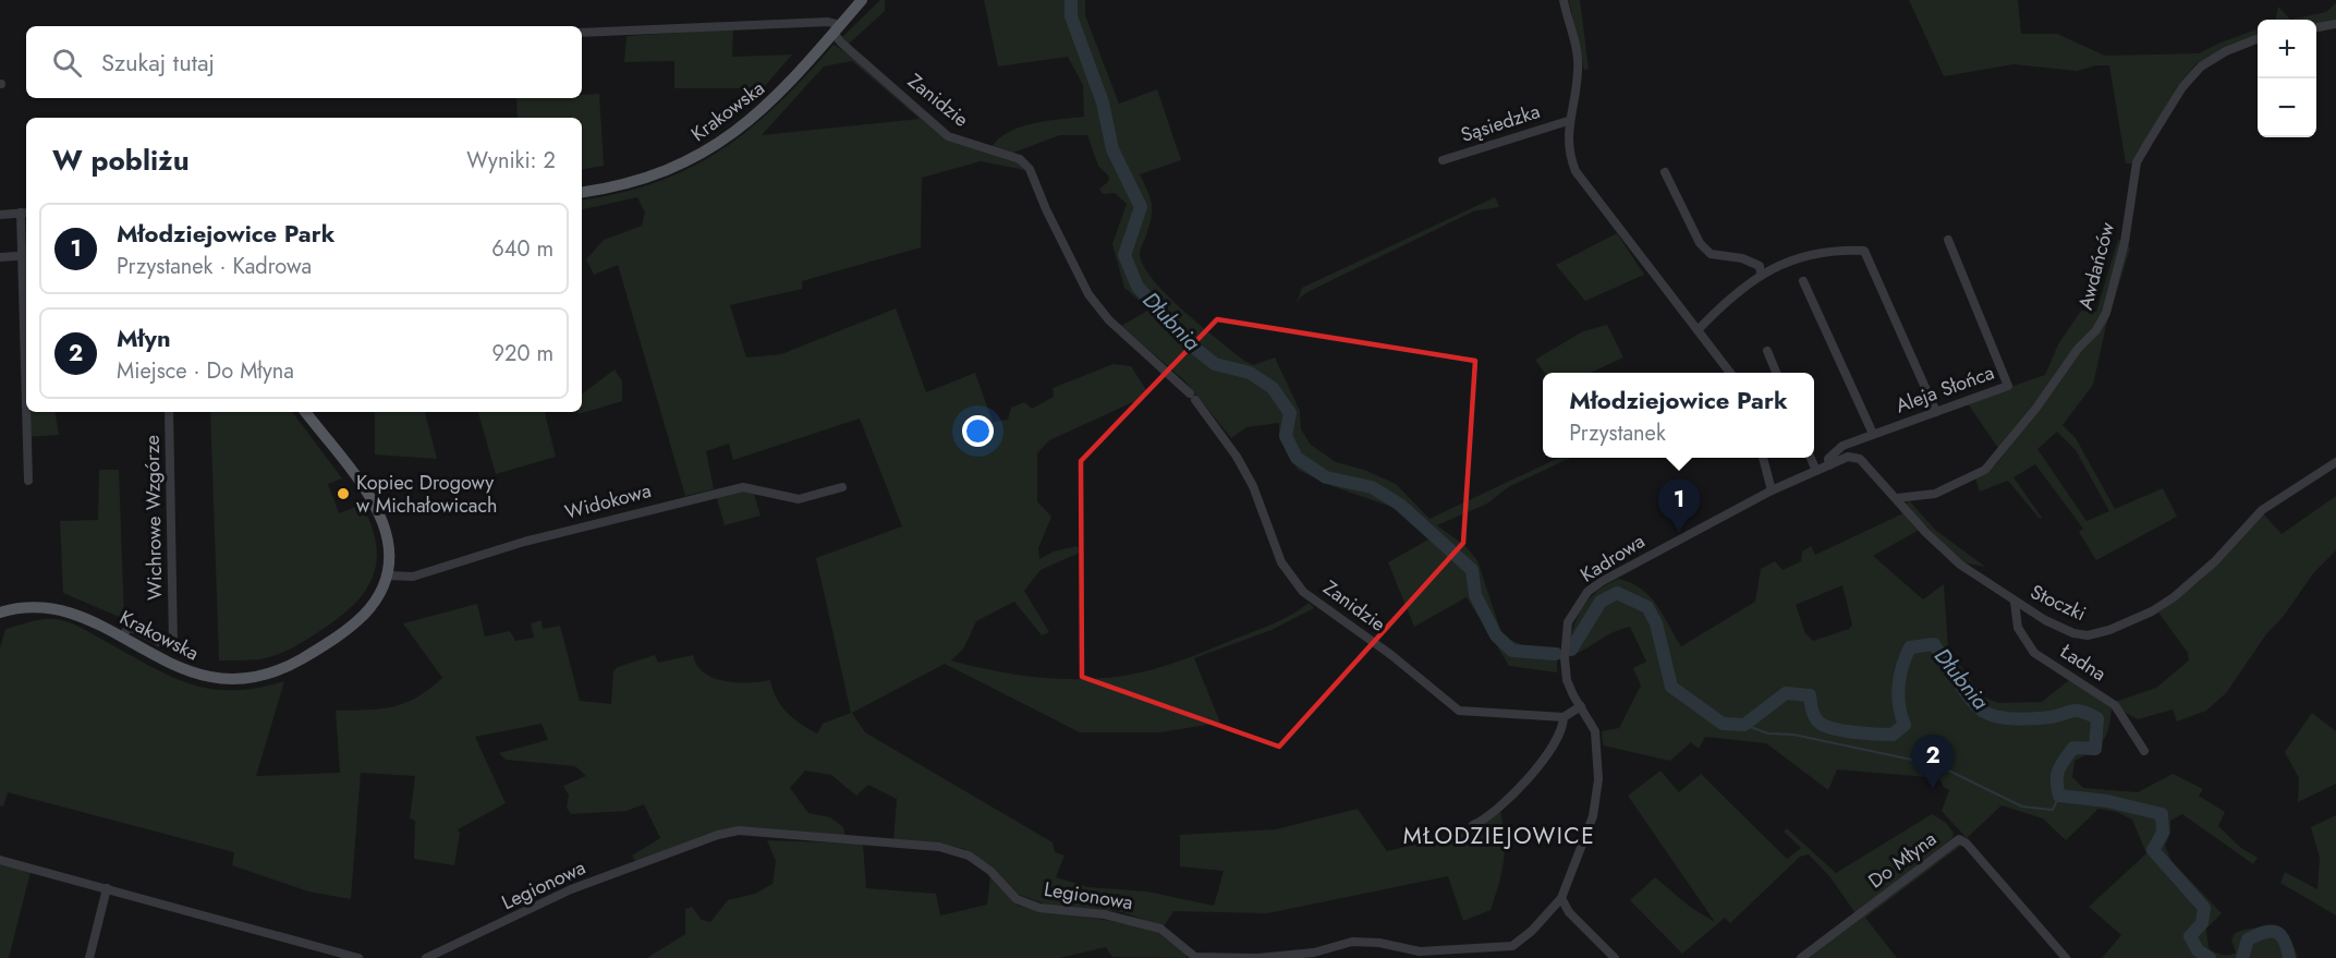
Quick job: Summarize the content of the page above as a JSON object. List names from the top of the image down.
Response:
{
  "streets": {
    "main road": ["Krakowska"],
    "street": [
      "Zanidzie",
      "Sąsiedzka",
      "Awdańców",
      "Aleja Słońca",
      "Widokowa",
      "Wichrowe Wzgórze",
      "Kadrowa",
      "Stoczki",
      "Ładna",
      "Do Młyna",
      "Legionowa"
    ]
  },
  "crossings": [
    ["Zanidzie", "Krakowska"],
    ["Krakowska", "Widokowa"],
    ["Krakowska", "Wichrowe Wzgórze"],
    ["Awdańców", "Stoczki"],
    ["Aleja Słońca", "Stoczki"],
    ["Kadrowa", "Stoczki"],
    ["Kadrowa", "Legionowa"],
    ["Stoczki", "Ładna"]
  ],
  "districts": ["MŁODZIEJOWICE"],
  "water": ["Dłubnia"],
  "places": ["Kopiec Drogowy w Michałowicach"],
  "page": {
    "map_buttons": ["+", "−"],
    "search": "Szukaj tutaj",
    "heading": ["W pobliżu", "Wyniki: 2"],
    "list": [
      {
        "mark": "1",
        "name": "Młodziejowice Park",
        "note": "Przystanek · Kadrowa",
        "value": "640 m"
      },
      {
        "mark": "2",
        "name": "Młyn",
        "note": "Miejsce · Do Młyna",
        "value": "920 m"
      }
    ],
    "popup": ["Młodziejowice Park", "Przystanek"],
    "pins": ["1", "2"]
  }
}
